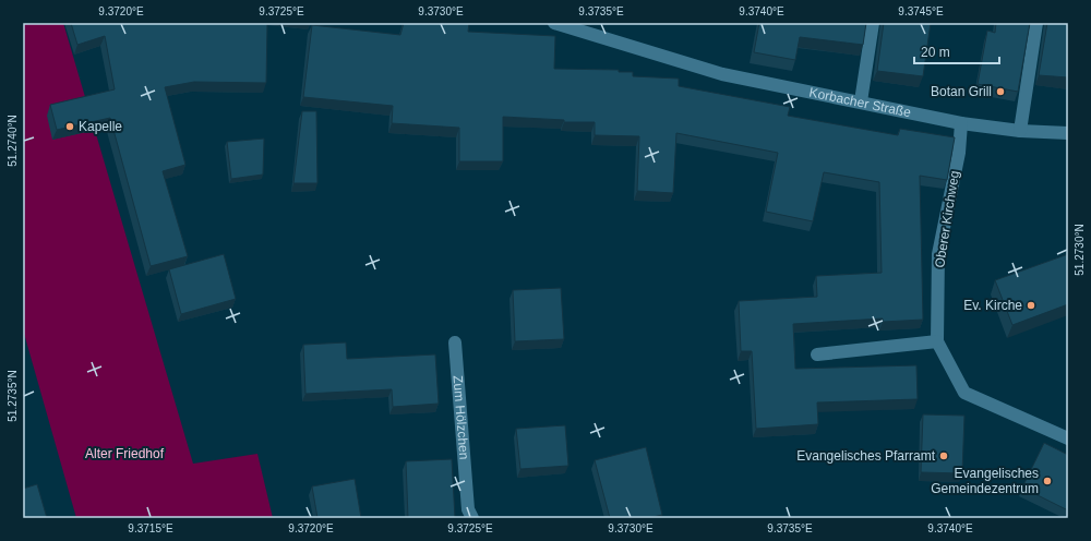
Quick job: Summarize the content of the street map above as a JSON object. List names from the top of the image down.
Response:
{
  "streets": {
    "street": ["Korbacher Straße", "Oberer Kirchweg", "Zum Hölzchen"]
  },
  "crossings": [
    ["Korbacher Straße", "Oberer Kirchweg"]
  ],
  "parks": ["Alter Friedhof"],
  "places": [
    "Botan Grill",
    "Kapelle",
    "Ev. Kirche",
    "Evangelisches Pfarramt",
    "Evangelisches Gemeindezentrum"
  ],
  "scale_bar": "20 m",
  "coordinates": [
    "9.3720°E",
    "9.3725°E",
    "9.3730°E",
    "9.3735°E",
    "9.3740°E",
    "9.3745°E",
    "51.2740°N",
    "51.2730°N",
    "51.2735°N",
    "9.3715°E"
  ]
}
